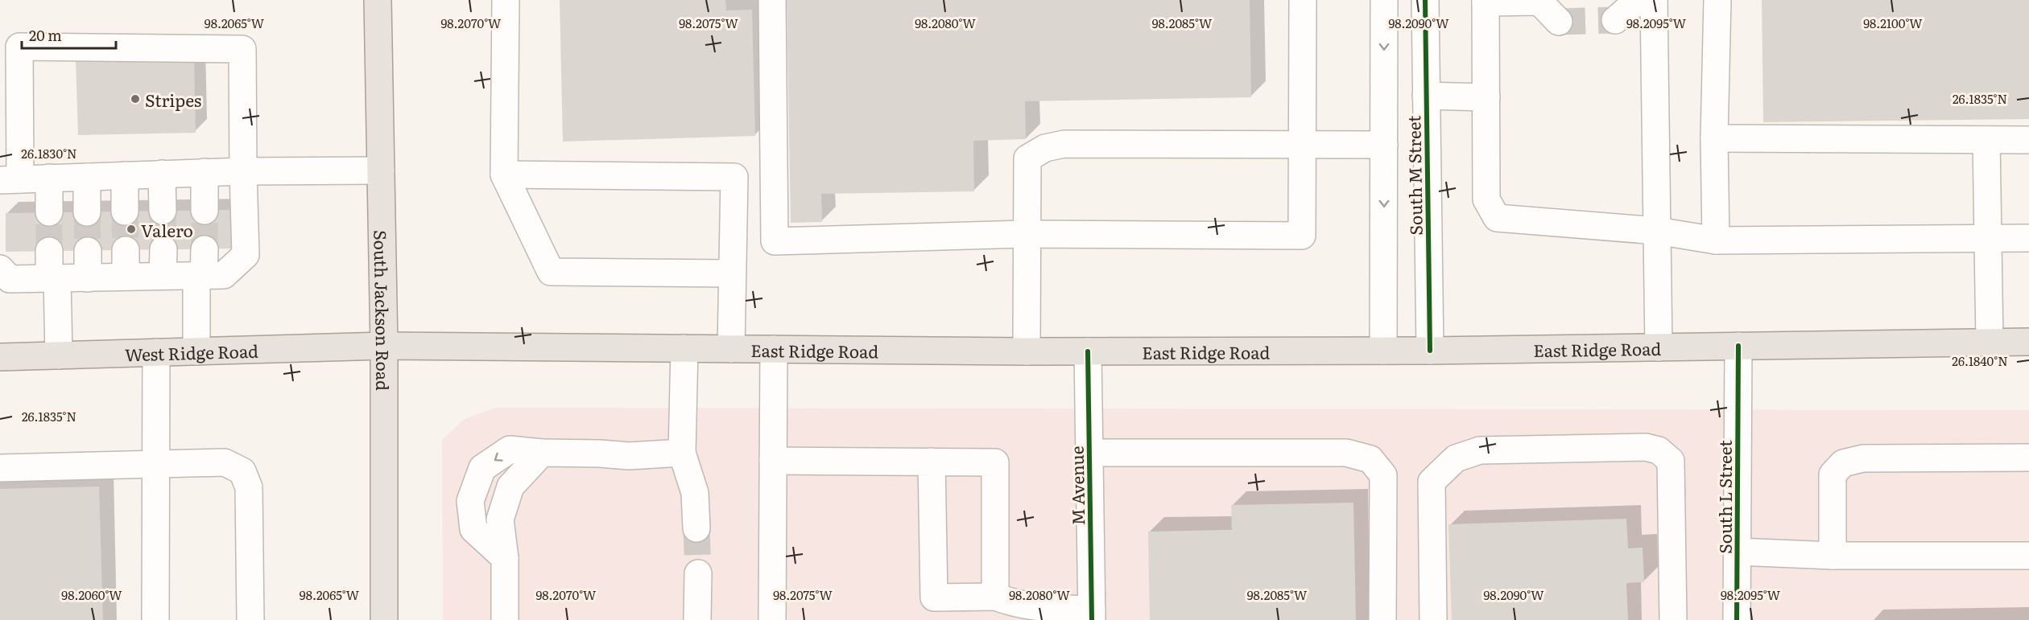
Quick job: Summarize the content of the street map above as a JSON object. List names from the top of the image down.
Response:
{
  "streets": {
    "main road": ["South Jackson Road", "East Ridge Road", "West Ridge Road"],
    "street": ["South M Street", "M Avenue", "South L Street"]
  },
  "crossings": [
    ["South M Street", "East Ridge Road"],
    ["South Jackson Road", "East Ridge Road"],
    ["South Jackson Road", "West Ridge Road"],
    ["East Ridge Road", "West Ridge Road"],
    ["East Ridge Road", "M Avenue"],
    ["East Ridge Road", "South L Street"]
  ],
  "places": ["Stripes", "Valero"],
  "scale_bar": "20 m",
  "coordinates": [
    "98.2065°W",
    "98.2070°W",
    "98.2075°W",
    "98.2080°W",
    "98.2085°W",
    "98.2090°W",
    "98.2095°W",
    "98.2100°W",
    "26.1835°N",
    "26.1830°N",
    "26.1840°N",
    "98.2060°W"
  ]
}
